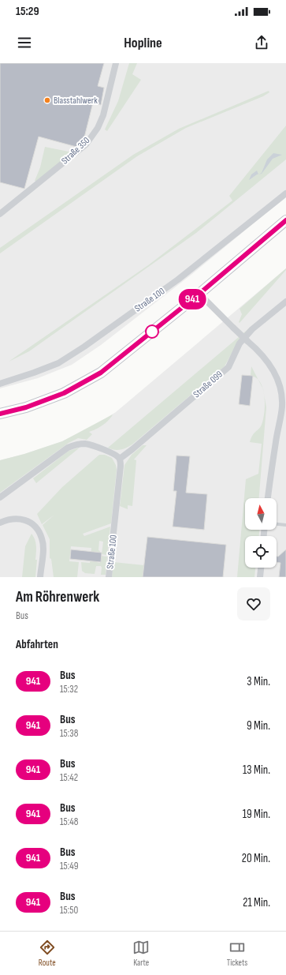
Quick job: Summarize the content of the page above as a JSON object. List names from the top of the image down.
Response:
{
  "streets": {
    "street": ["Straße 350", "Straße 100", "Straße 099"]
  },
  "crossings": [
    ["Straße 100", "Straße 099"]
  ],
  "places": ["Blasstahlwerk"],
  "lines": ["bus line 941"],
  "north": "top",
  "page": {
    "status": "15:29",
    "header": "Hopline",
    "on_map": "941",
    "heading": [
      ["Am Röhrenwerk", "Bus"],
      "Abfahrten"
    ],
    "list": [
      {
        "mark": "941",
        "name": "Bus",
        "note": "15:32",
        "value": "3 Min."
      },
      {
        "mark": "941",
        "name": "Bus",
        "note": "15:38",
        "value": "9 Min."
      },
      {
        "mark": "941",
        "name": "Bus",
        "note": "15:42",
        "value": "13 Min."
      },
      {
        "mark": "941",
        "name": "Bus",
        "note": "15:48",
        "value": "19 Min."
      },
      {
        "mark": "941",
        "name": "Bus",
        "note": "15:49",
        "value": "20 Min."
      },
      {
        "mark": "941",
        "name": "Bus",
        "note": "15:50",
        "value": "21 Min."
      }
    ],
    "tabs": ["Route", "Karte", "Tickets"]
  }
}
